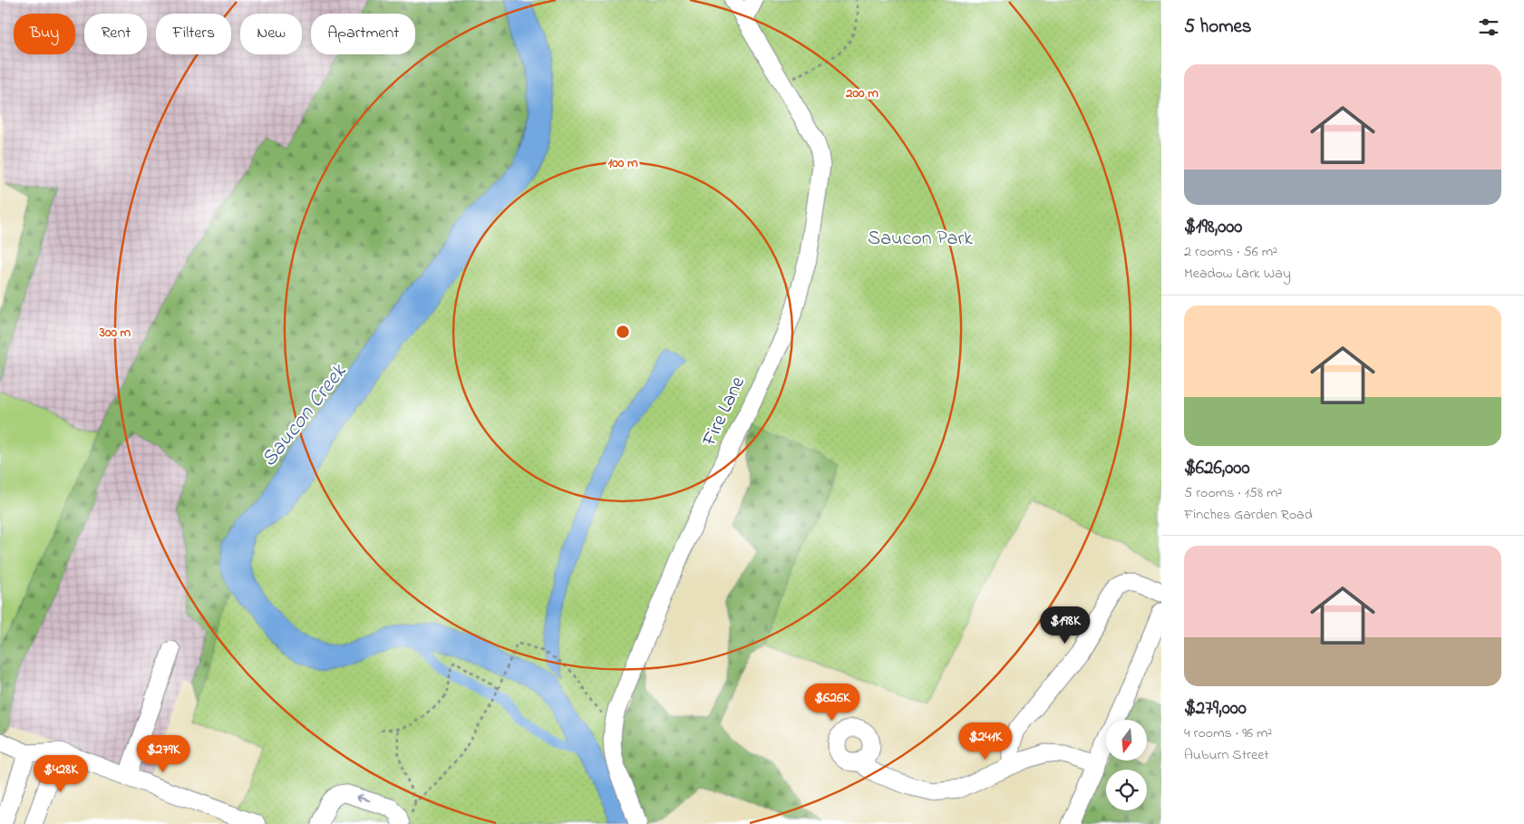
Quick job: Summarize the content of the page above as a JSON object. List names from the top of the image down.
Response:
{
  "streets": {
    "street": ["Fire Lane"]
  },
  "water": ["Saucon Creek"],
  "parks": ["Saucon Park"],
  "north": "bottom",
  "page": {
    "heading": "5 homes",
    "chip": [
      "Buy",
      "Rent",
      "Filters",
      "New",
      "Apartment"
    ],
    "list": [
      {
        "name": "$198,000",
        "note": "2 rooms · 56 m² · Meadow Lark Way"
      },
      {
        "name": "$626,000",
        "note": "5 rooms · 158 m² · Finches Garden Road"
      },
      {
        "name": "$279,000",
        "note": "4 rooms · 96 m² · Auburn Street"
      }
    ],
    "price": [
      "$198K",
      "$626K",
      "$241K",
      "$279K",
      "$428K"
    ]
  },
  "rings": ["200 m", "100 m", "300 m"]
}
